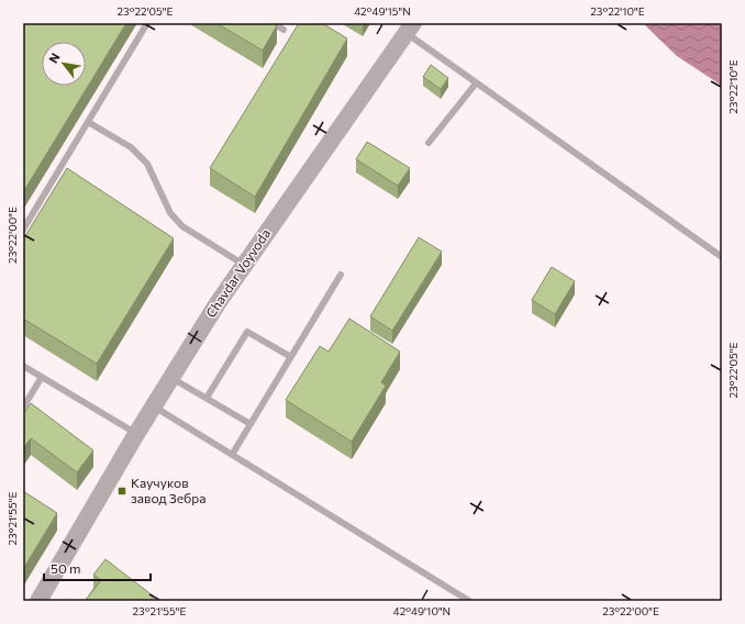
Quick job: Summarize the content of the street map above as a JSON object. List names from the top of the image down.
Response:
{
  "streets": {
    "street": ["Chavdar Voyvoda"]
  },
  "places": {
    "transit": ["Каучуков завод Зебра"]
  },
  "scale_bar": "50 m",
  "north": "top left",
  "coordinates": [
    "23°22'05\"E",
    "42°49'15\"N",
    "23°22'10\"E",
    "23°22'00\"E",
    "23°21'55\"E",
    "42°49'10\"N"
  ]
}
